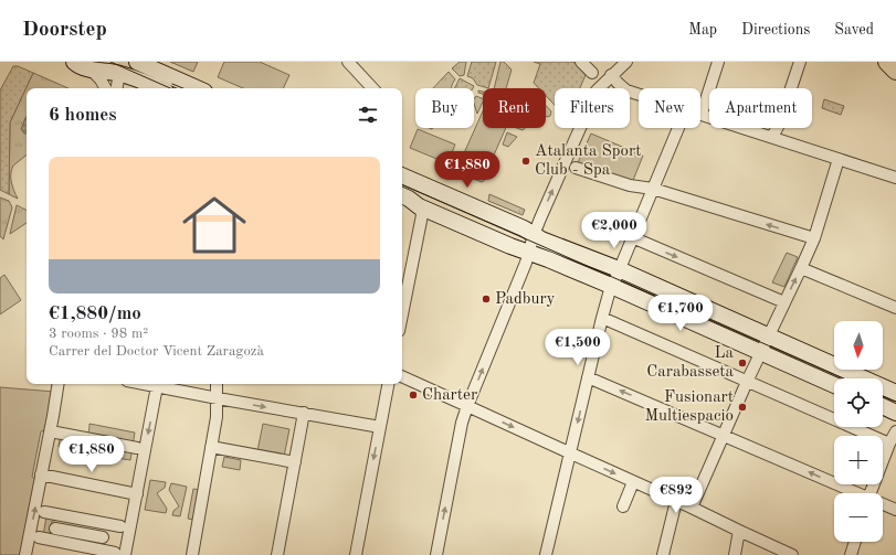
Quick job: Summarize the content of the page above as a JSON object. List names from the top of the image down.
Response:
{
  "places": [
    "Atalanta Sport Club - Spa",
    "Padbury",
    "La Carabasseta",
    "Charter",
    "Fusionart Multiespacio"
  ],
  "north": "bottom",
  "page": {
    "header": "Doorstep",
    "nav": ["Map", "Directions", "Saved"],
    "chip": [
      "Buy",
      "Rent",
      "Filters",
      "New",
      "Apartment"
    ],
    "heading": "6 homes",
    "list": [
      {
        "name": "€1,880/mo",
        "note": "3 rooms · 98 m² · Carrer del Doctor Vicent Zaragozà"
      }
    ],
    "price": [
      "€1,880",
      "€2,000",
      "€1,700",
      "€1,500",
      "€1,880",
      "€892"
    ],
    "map_buttons": ["+", "−"]
  }
}
